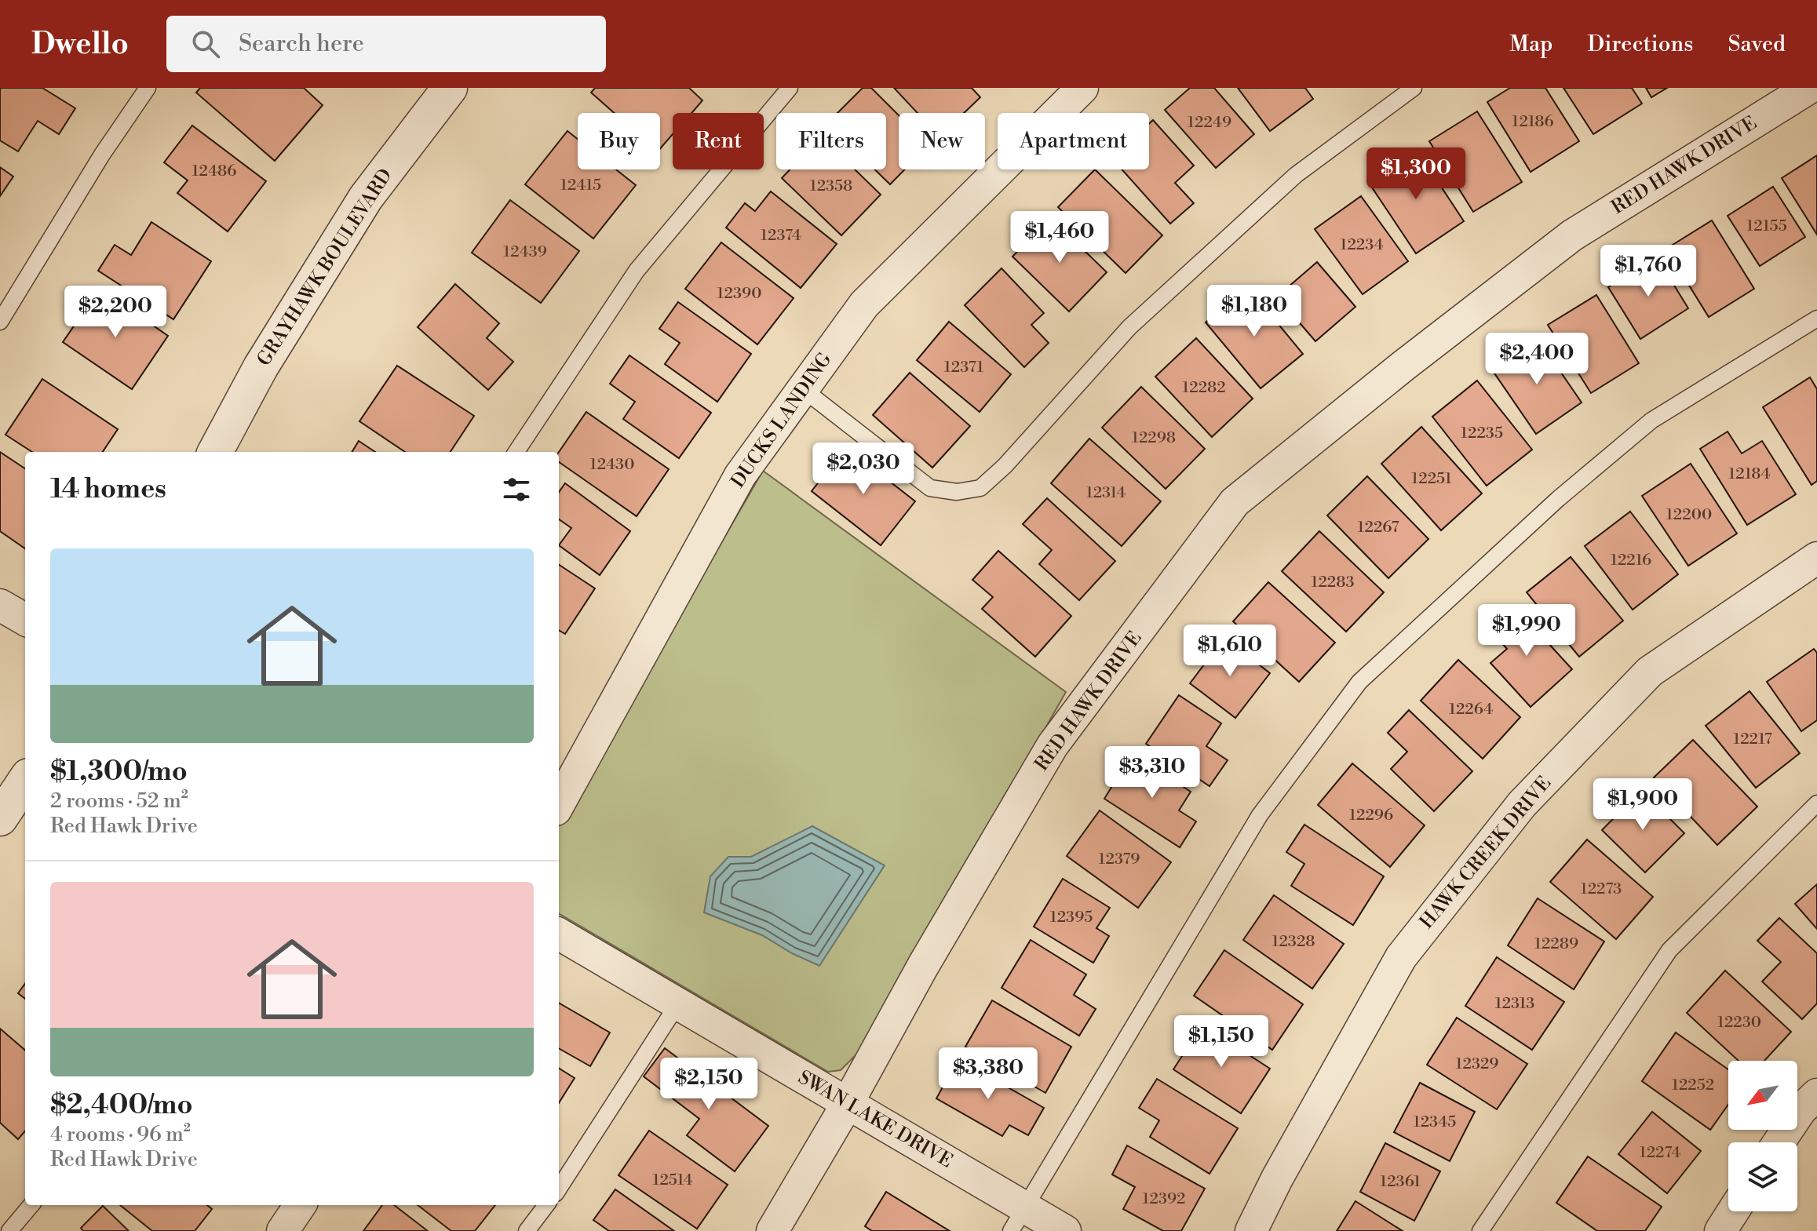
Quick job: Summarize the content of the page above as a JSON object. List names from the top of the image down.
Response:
{
  "streets": {
    "street": [
      "RED HAWK DRIVE",
      "GRAYHAWK BOULEVARD",
      "DUCKS LANDING",
      "HAWK CREEK DRIVE",
      "SWAN LAKE DRIVE"
    ]
  },
  "crossings": [
    ["RED HAWK DRIVE", "SWAN LAKE DRIVE"]
  ],
  "house_numbers": [
    "12186",
    "12249",
    "12486",
    "12415",
    "12358",
    "12155",
    "12374",
    "12234",
    "12439",
    "12390",
    "12371",
    "12282",
    "12235",
    "12298",
    "12430",
    "12184",
    "12251",
    "12314",
    "12200",
    "12267",
    "12216",
    "12283",
    "12264",
    "12217",
    "12296",
    "12379",
    "12273",
    "12395",
    "12328",
    "12289",
    "12313",
    "12230",
    "12329",
    "12252",
    "12345",
    "12274",
    "12514",
    "12361",
    "12392"
  ],
  "north": "bottom left",
  "page": {
    "header": "Dwello",
    "search": "Search here",
    "nav": ["Map", "Directions", "Saved"],
    "chip": [
      "Buy",
      "Rent",
      "Filters",
      "New",
      "Apartment"
    ],
    "price": [
      "$1,300",
      "$1,460",
      "$1,760",
      "$1,180",
      "$2,200",
      "$2,400",
      "$2,030",
      "$1,990",
      "$1,610",
      "$3,310",
      "$1,900",
      "$1,150",
      "$3,380",
      "$2,150"
    ],
    "heading": "14 homes",
    "list": [
      {
        "name": "$1,300/mo",
        "note": "2 rooms · 52 m² · Red Hawk Drive"
      },
      {
        "name": "$2,400/mo",
        "note": "4 rooms · 96 m² · Red Hawk Drive"
      }
    ]
  }
}
